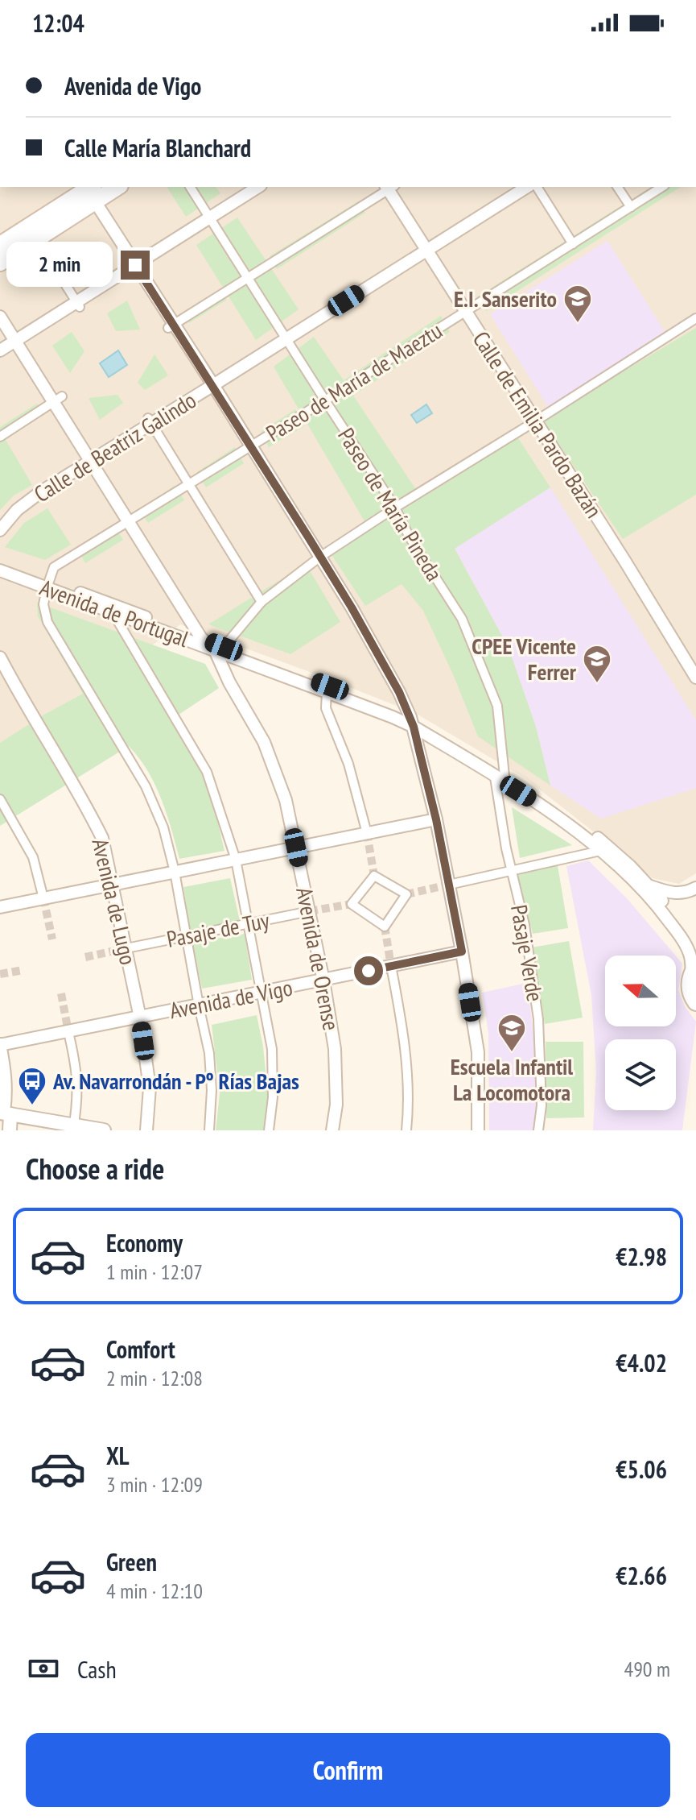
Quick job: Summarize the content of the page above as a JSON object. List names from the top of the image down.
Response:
{
  "streets": {
    "street": [
      "Paseo de María de Maeztu",
      "Calle de Emilia Pardo Bazán",
      "Calle de Beatriz Galindo",
      "Paseo de María Pineda",
      "Avenida de Portugal",
      "Avenida de Lugo",
      "Pasaje de Tuy",
      "Pasaje Verde",
      "Avenida de Orense",
      "Avenida de Vigo"
    ]
  },
  "crossings": [
    ["Paseo de María de Maeztu", "Calle de Emilia Pardo Bazán"],
    ["Paseo de María de Maeztu", "Paseo de María Pineda"],
    ["Paseo de María de Maeztu", "Avenida de Portugal"],
    ["Calle de Emilia Pardo Bazán", "Calle de Beatriz Galindo"],
    ["Calle de Beatriz Galindo", "Paseo de María Pineda"],
    ["Paseo de María Pineda", "Avenida de Portugal"],
    ["Paseo de María Pineda", "Pasaje Verde"],
    ["Avenida de Portugal", "Pasaje Verde"],
    ["Avenida de Portugal", "Avenida de Orense"],
    ["Avenida de Lugo", "Pasaje de Tuy"],
    ["Avenida de Lugo", "Avenida de Vigo"],
    ["Pasaje de Tuy", "Avenida de Orense"],
    ["Avenida de Orense", "Avenida de Vigo"]
  ],
  "places": {
    "school or university": ["E.I. Sanserito", "CPEE Vicente Ferrer", "Escuela Infantil La Locomotora"],
    "bus stop": ["Av. Navarrondán - Pº Rías Bajas"]
  },
  "north": "left",
  "page": {
    "status": "12:04",
    "banner": ["Avenida de Vigo", "Calle María Blanchard"],
    "bubble": "2 min",
    "heading": "Choose a ride",
    "list": [
      {
        "name": "Economy",
        "note": "1 min · 12:07",
        "value": "€2.98"
      },
      {
        "name": "Comfort",
        "note": "2 min · 12:08",
        "value": "€4.02"
      },
      {
        "name": "XL",
        "note": "3 min · 12:09",
        "value": "€5.06"
      },
      {
        "name": "Green",
        "note": "4 min · 12:10",
        "value": "€2.66"
      }
    ],
    "pay": ["Cash", "490 m"],
    "buttons": "Confirm"
  }
}
